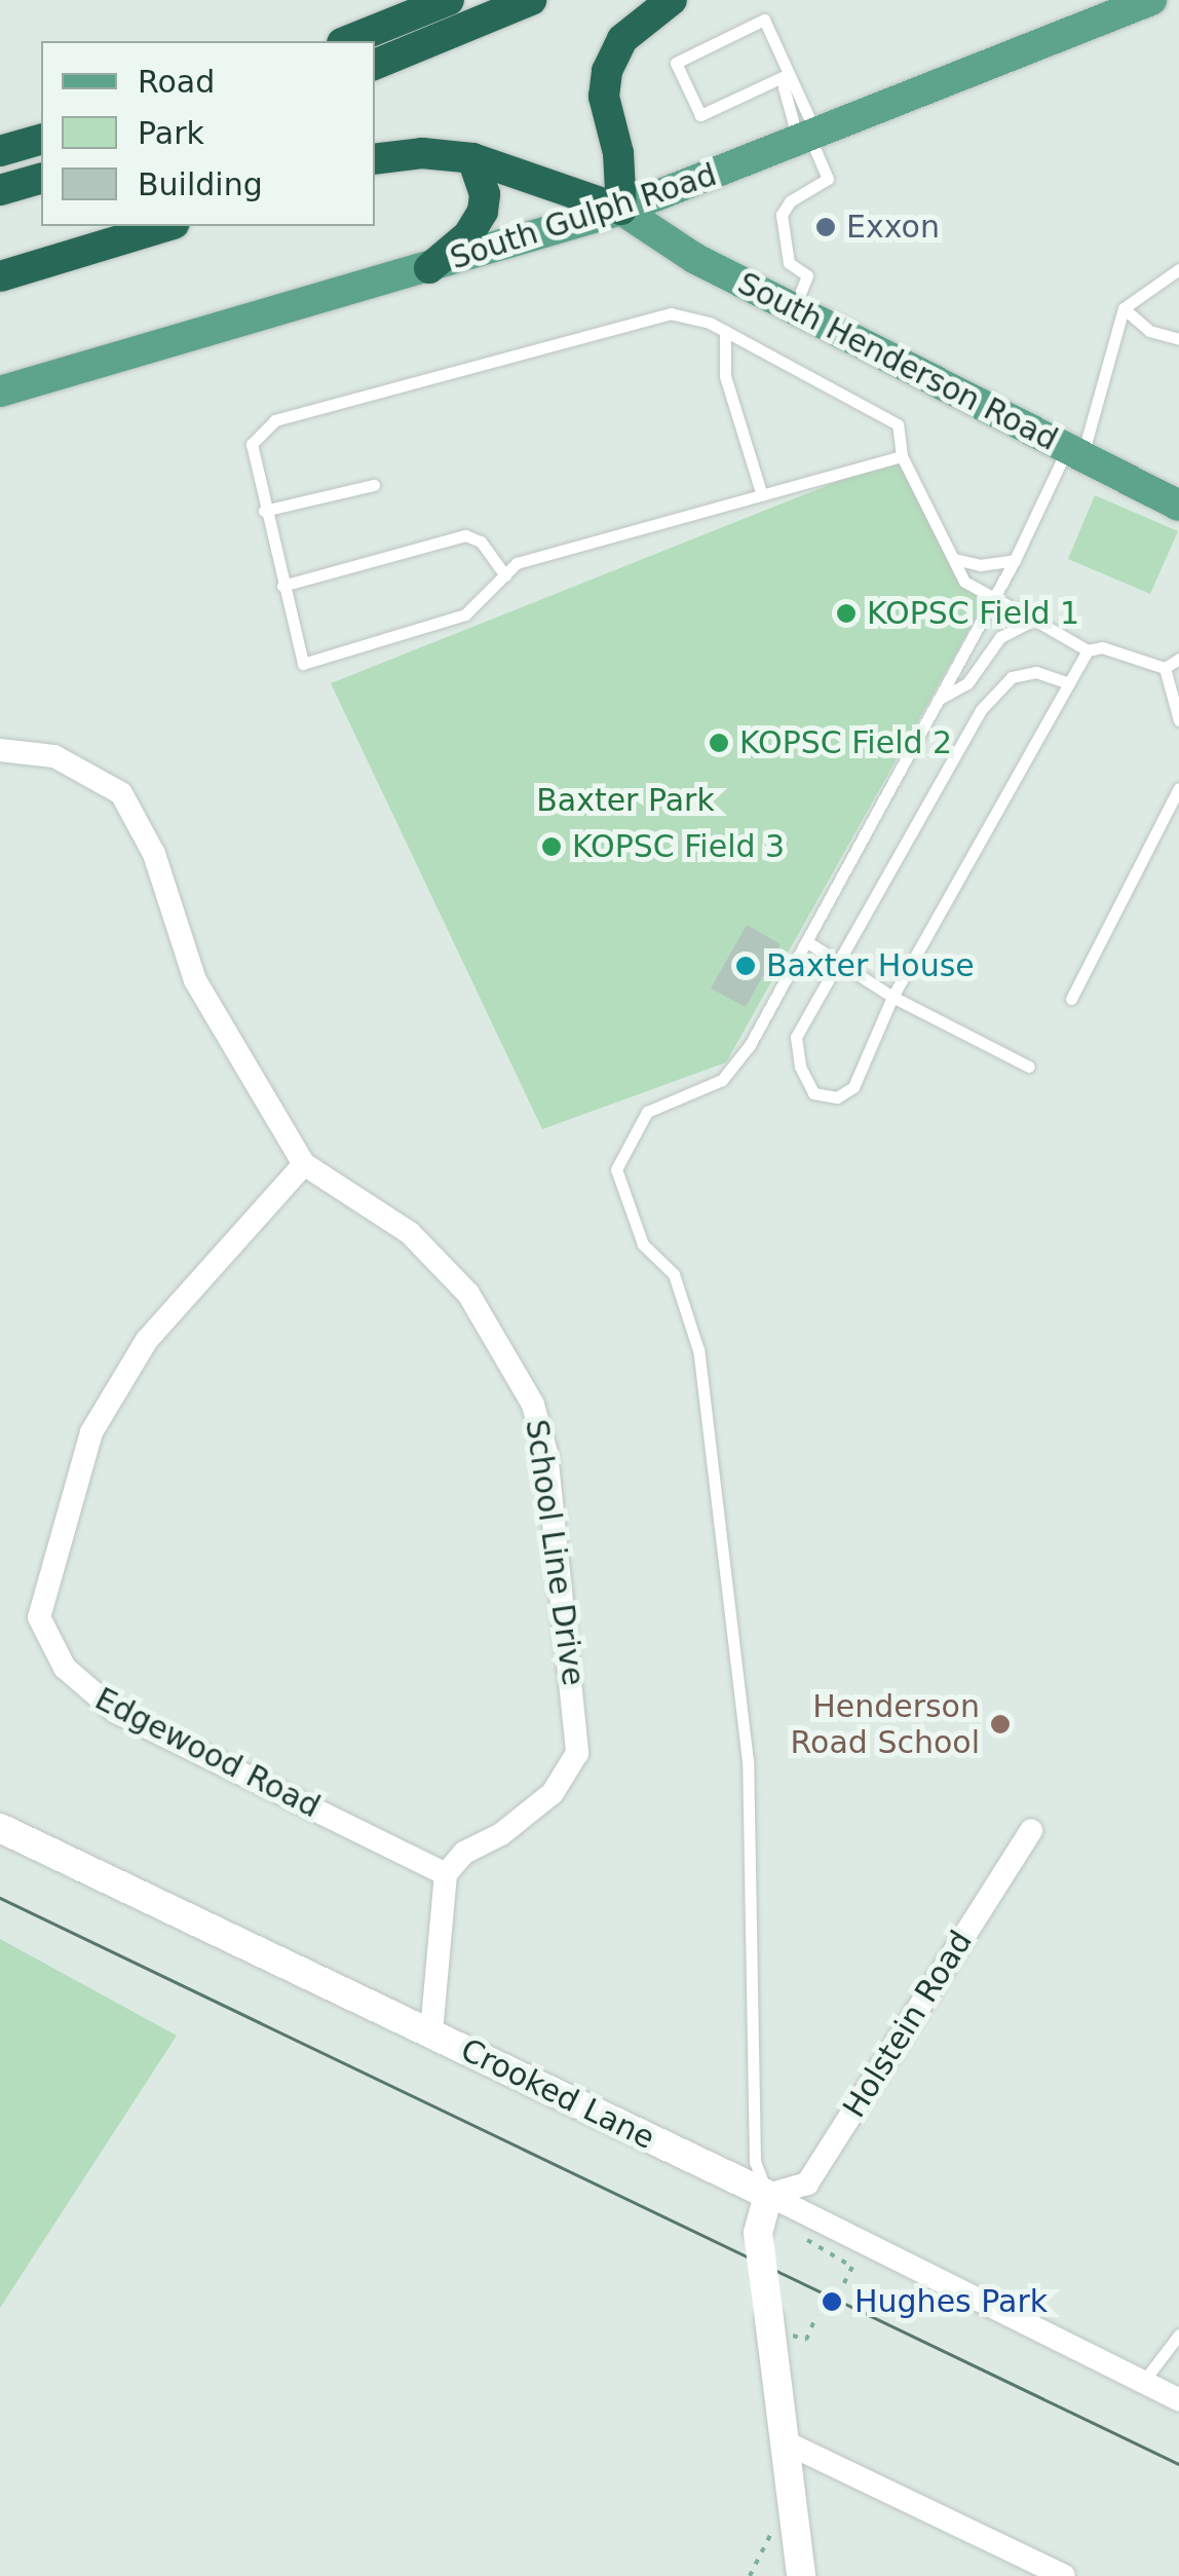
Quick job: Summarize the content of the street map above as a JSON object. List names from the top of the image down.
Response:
{
  "streets": {
    "main road": ["South Gulph Road", "South Henderson Road"],
    "street": [
      "School Line Drive",
      "Edgewood Road",
      "Holstein Road",
      "Crooked Lane"
    ]
  },
  "crossings": [
    ["South Gulph Road", "South Henderson Road"],
    ["School Line Drive", "Edgewood Road"],
    ["Holstein Road", "Crooked Lane"]
  ],
  "parks": ["Baxter Park"],
  "places": [
    "Exxon",
    "KOPSC Field 1",
    "KOPSC Field 2",
    "KOPSC Field 3",
    "Baxter House",
    "Henderson Road School",
    "Hughes Park"
  ],
  "legend": ["Road", "Park", "Building"]
}
